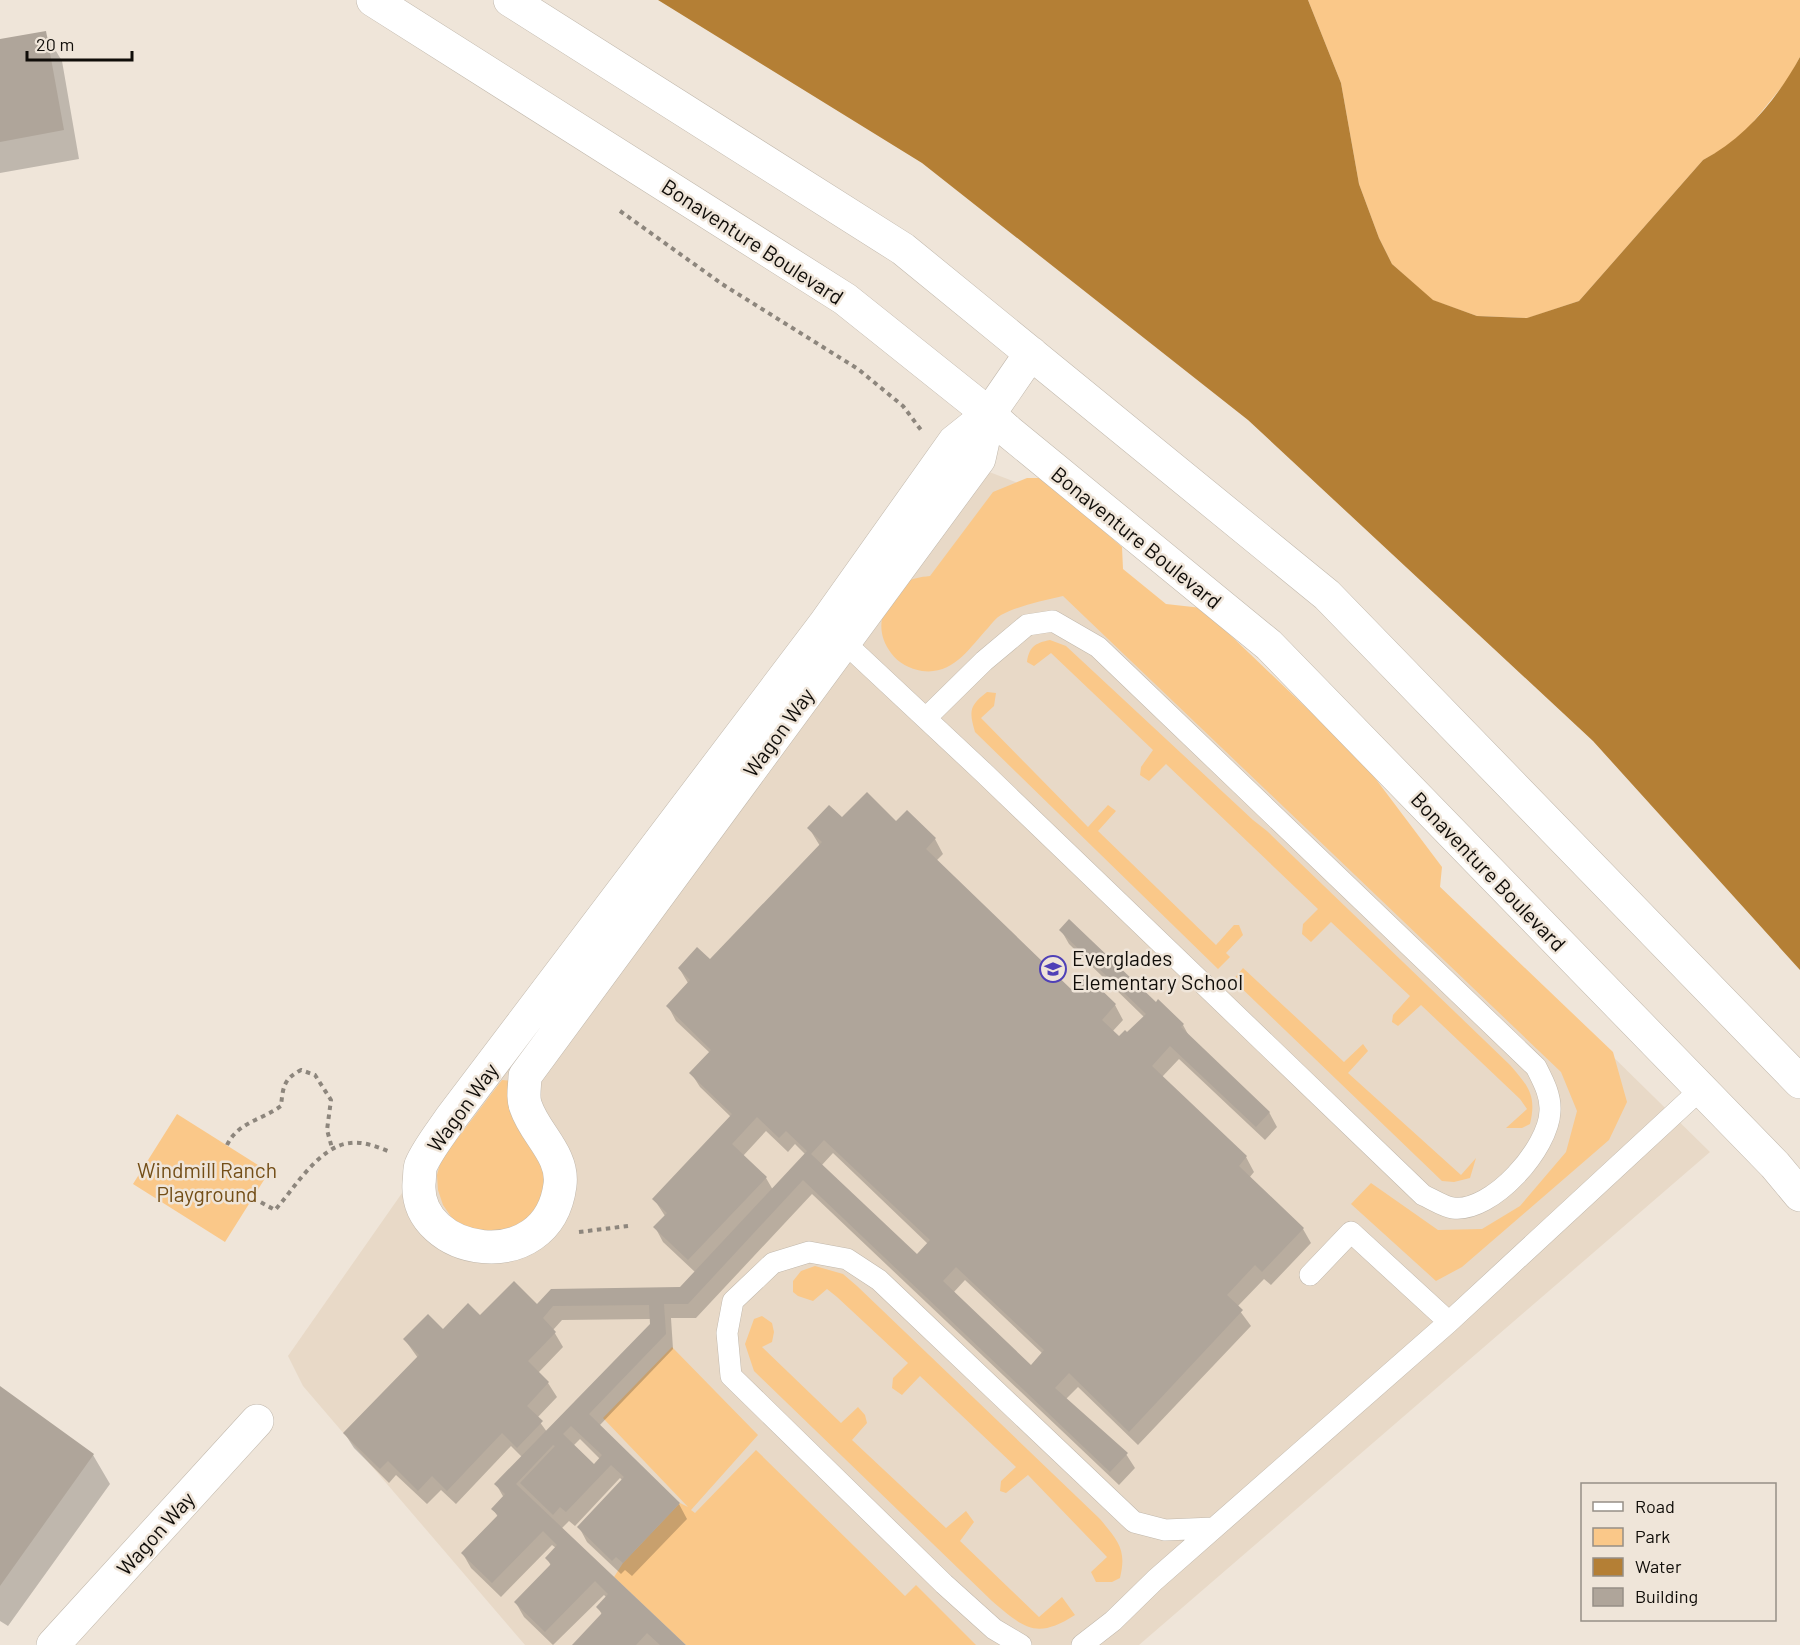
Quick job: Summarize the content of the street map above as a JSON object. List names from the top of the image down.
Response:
{
  "streets": {
    "main road": ["Bonaventure Boulevard", "Wagon Way"]
  },
  "crossings": [
    ["Bonaventure Boulevard", "Wagon Way"]
  ],
  "parks": ["Windmill Ranch Playground"],
  "places": {
    "school or university": ["Everglades Elementary School"]
  },
  "legend": [
    "Road",
    "Park",
    "Water",
    "Building"
  ],
  "scale_bar": "20 m"
}
